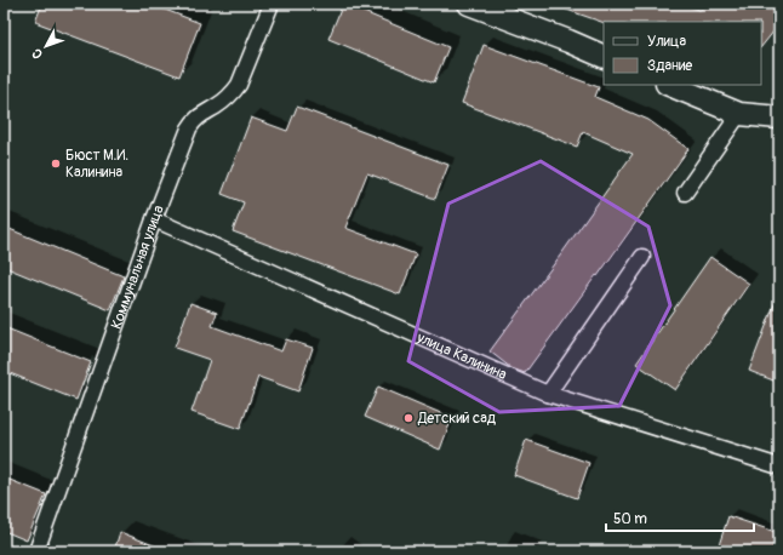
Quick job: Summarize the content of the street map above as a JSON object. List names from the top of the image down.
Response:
{
  "streets": {
    "street": ["Коммунальная улица", "улица Калинина"]
  },
  "crossings": [
    ["Коммунальная улица", "улица Калинина"]
  ],
  "places": ["Бюст М.И. Калинина", "Детский сад"],
  "legend": ["Улица", "Здание"],
  "scale_bar": "50 m",
  "north": "bottom left"
}
